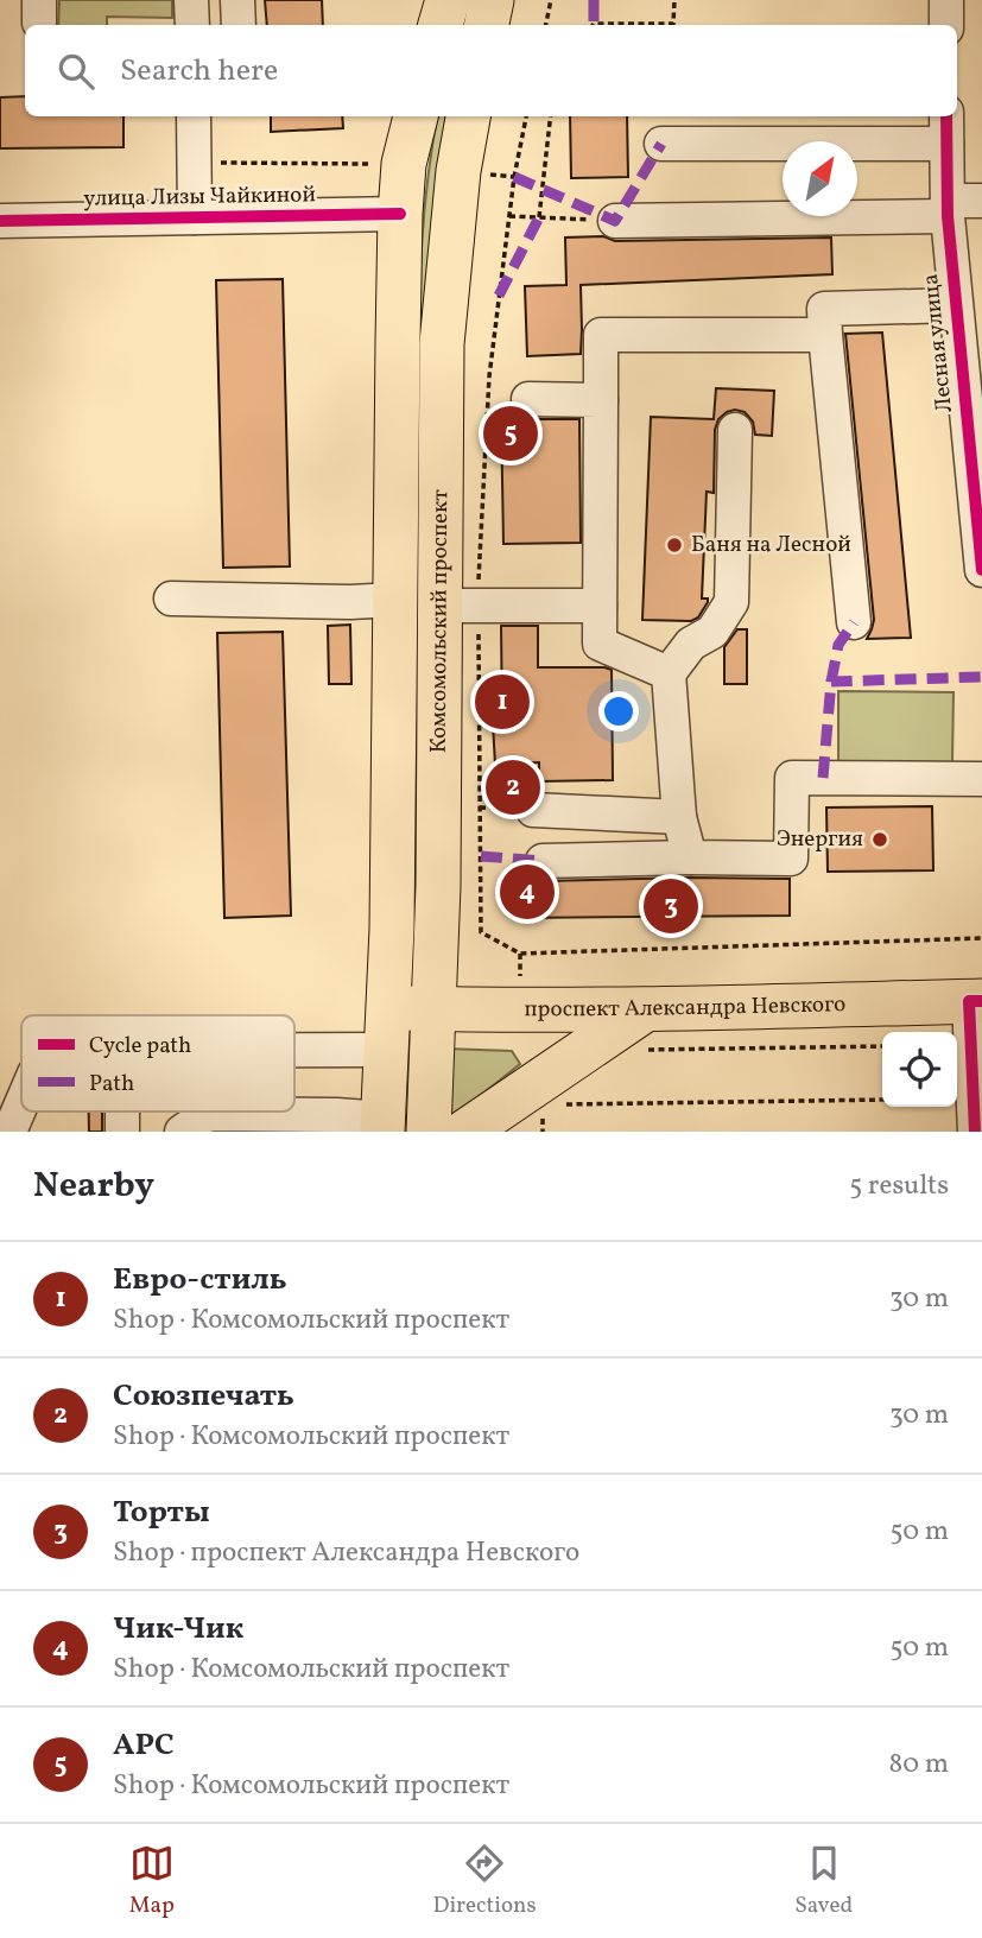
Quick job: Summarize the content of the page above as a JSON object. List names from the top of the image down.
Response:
{
  "streets": {
    "main road": ["Комсомольский проспект", "проспект Александра Невского"],
    "street": ["улица Лизы Чайкиной", "Лесная улица"]
  },
  "crossings": [
    ["улица Лизы Чайкиной", "Комсомольский проспект"],
    ["Комсомольский проспект", "проспект Александра Невского"]
  ],
  "places": ["Баня на Лесной", "Энергия"],
  "legend": ["Cycle path", "Path"],
  "north": "top right",
  "page": {
    "search": "Search here",
    "pins": [
      "5",
      "1",
      "2",
      "4",
      "3"
    ],
    "heading": ["Nearby", "5 results"],
    "list": [
      {
        "mark": "1",
        "name": "Евро-стиль",
        "note": "Shop · Комсомольский проспект",
        "value": "30 m"
      },
      {
        "mark": "2",
        "name": "Союзпечать",
        "note": "Shop · Комсомольский проспект",
        "value": "30 m"
      },
      {
        "mark": "3",
        "name": "Торты",
        "note": "Shop · проспект Александра Невского",
        "value": "50 m"
      },
      {
        "mark": "4",
        "name": "Чик-Чик",
        "note": "Shop · Комсомольский проспект",
        "value": "50 m"
      },
      {
        "mark": "5",
        "name": "АРС",
        "note": "Shop · Комсомольский проспект",
        "value": "80 m"
      }
    ],
    "nav": ["Map", "Directions", "Saved"]
  }
}
